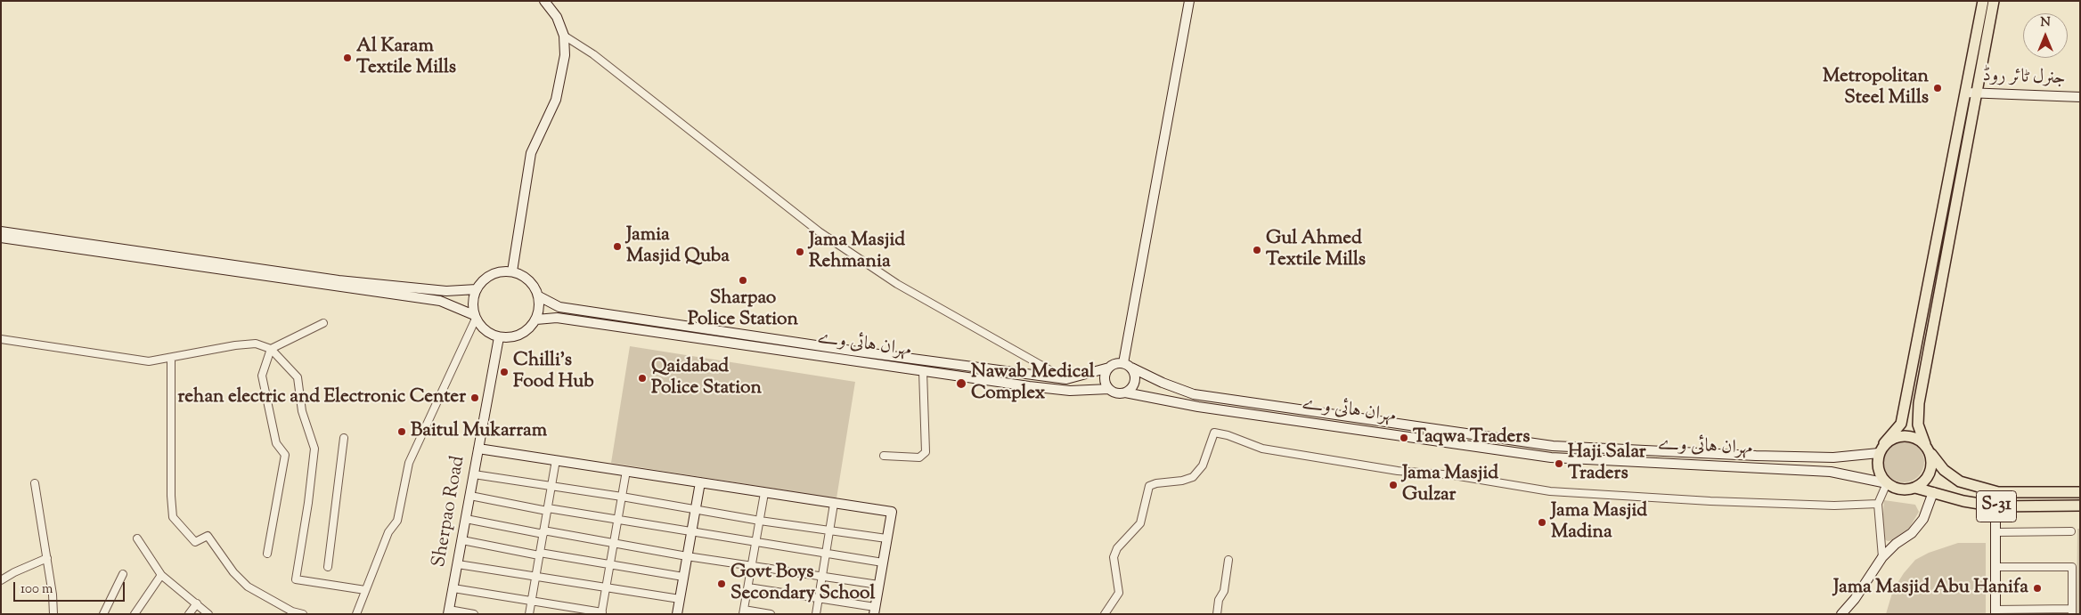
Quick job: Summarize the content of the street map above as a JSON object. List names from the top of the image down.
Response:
{
  "streets": {
    "main road": [
      "جنرل ٹائر روڈ",
      "مہران ہائی وے",
      "S-31",
      "Sherpao Road"
    ]
  },
  "crossings": [
    ["مہران ہائی وے", "S-31"],
    ["مہران ہائی وے", "Sherpao Road"]
  ],
  "places": [
    "Al Karam Textile Mills",
    "Metropolitan Steel Mills",
    "Jamia Masjid Quba",
    "Gul Ahmed Textile Mills",
    "Jama Masjid Rehmania",
    "Sharpao Police Station",
    "Chilli's Food Hub",
    "Qaidabad Police Station",
    "Nawab Medical Complex",
    "rehan electric and Electronic Center",
    "Baitul Mukarram",
    "Taqwa Traders",
    "Haji Salar Traders",
    "Jama Masjid Gulzar",
    "Jama Masjid Madina",
    "Govt Boys Secondary School",
    "Jama Masjid Abu Hanifa"
  ],
  "scale_bar": "100 m",
  "north": "top"
}
